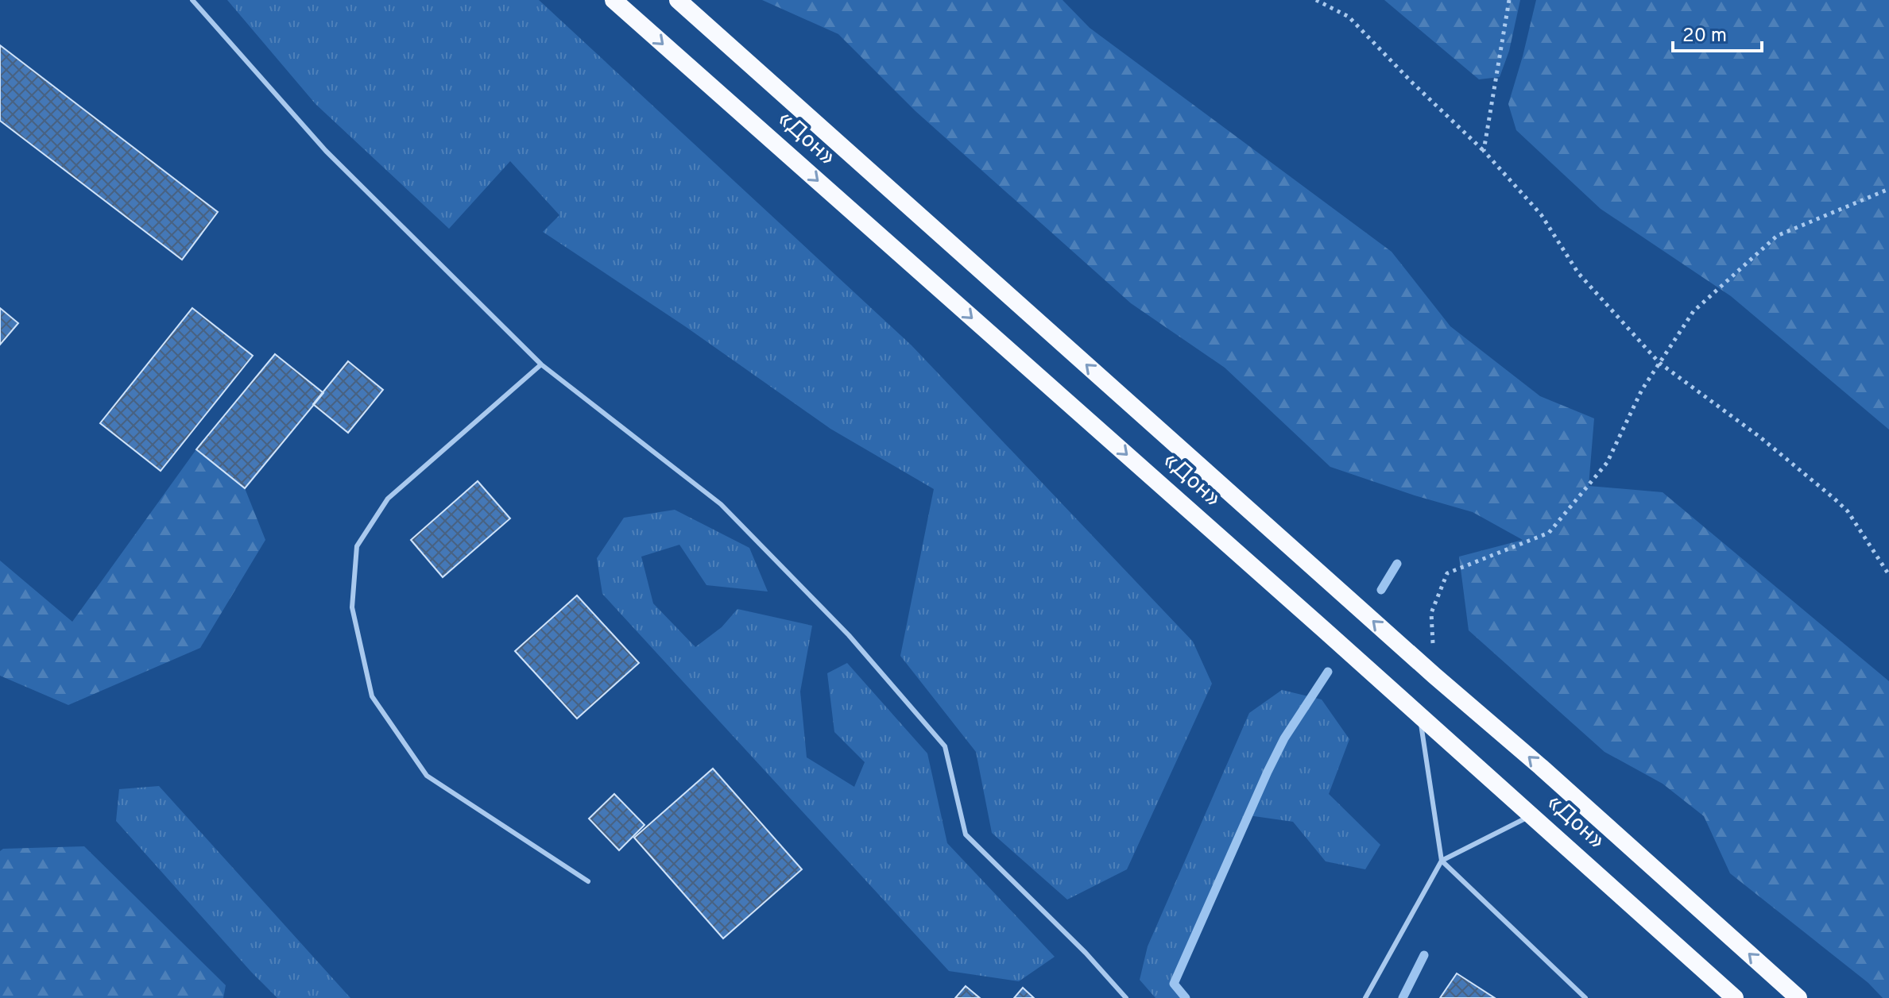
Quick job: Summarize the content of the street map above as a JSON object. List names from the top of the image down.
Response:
{
  "streets": {
    "highway": ["«Дон»"]
  },
  "scale_bar": "20 m"
}
